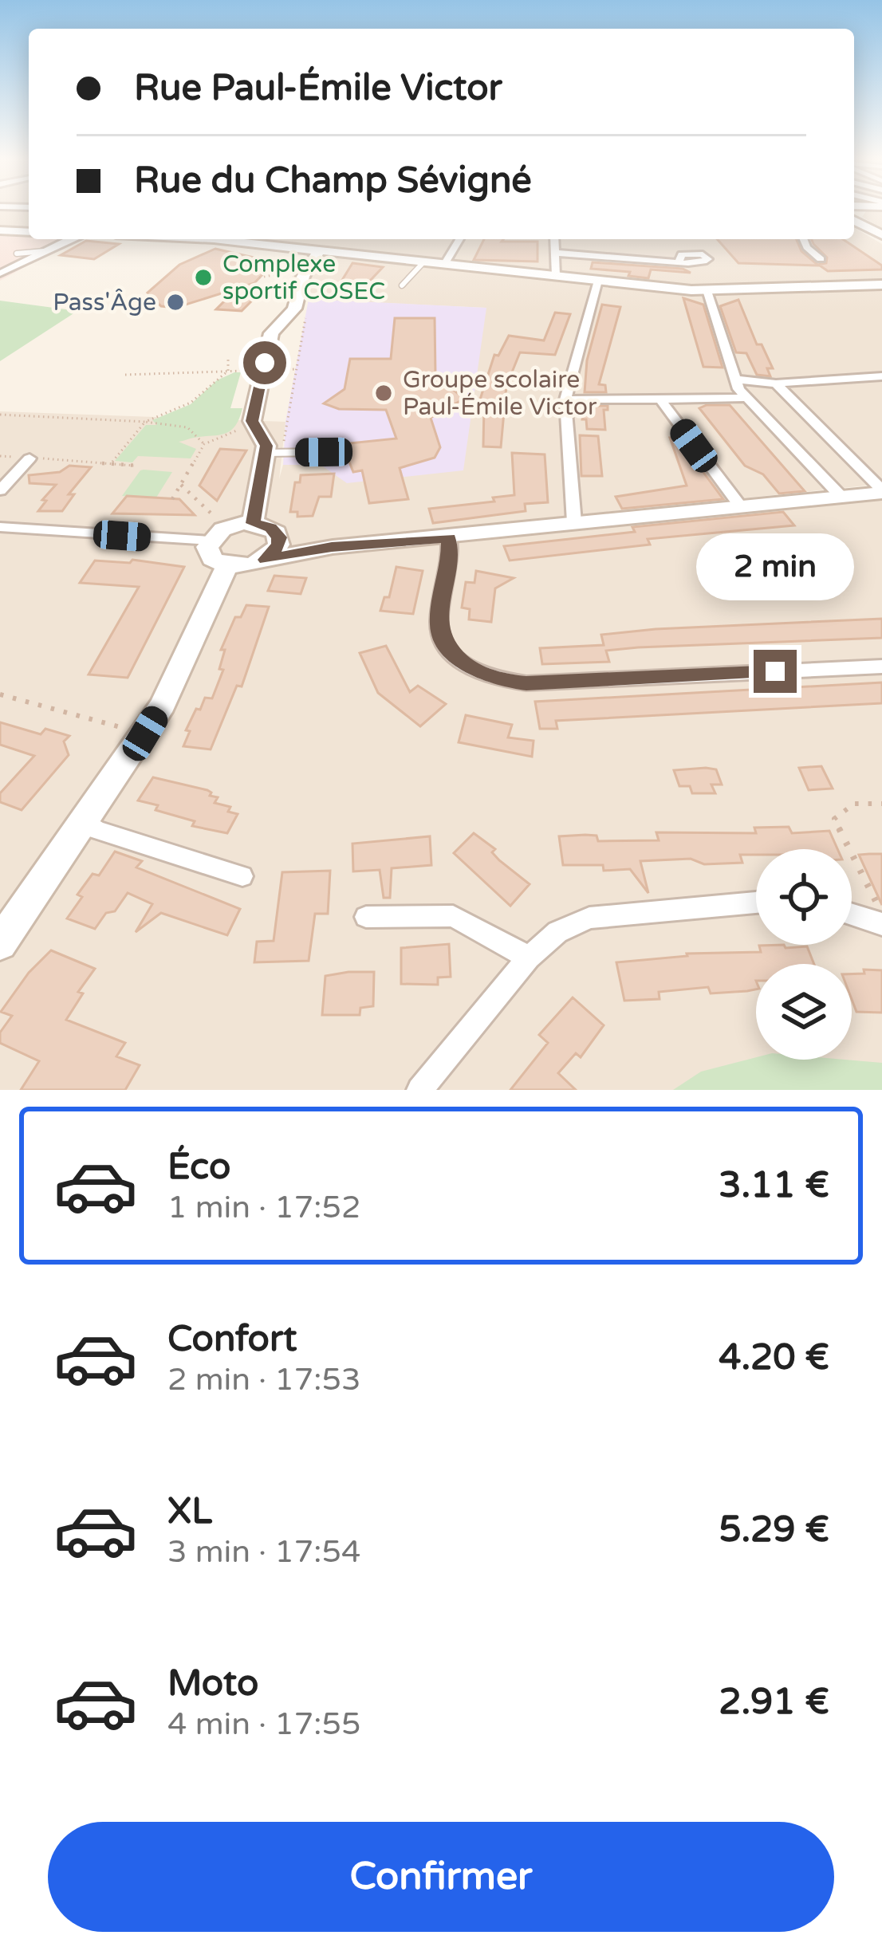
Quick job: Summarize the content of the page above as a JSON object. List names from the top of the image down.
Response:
{
  "places": ["Complexe sportif COSEC", "Pass'Âge", "Groupe scolaire Paul-Émile Victor"],
  "page": {
    "banner": ["Rue Paul-Émile Victor", "Rue du Champ Sévigné"],
    "bubble": "2 min",
    "list": [
      {
        "name": "Éco",
        "note": "1 min · 17:52",
        "value": "3.11 €"
      },
      {
        "name": "Confort",
        "note": "2 min · 17:53",
        "value": "4.20 €"
      },
      {
        "name": "XL",
        "note": "3 min · 17:54",
        "value": "5.29 €"
      },
      {
        "name": "Moto",
        "note": "4 min · 17:55",
        "value": "2.91 €"
      }
    ],
    "buttons": "Confirmer"
  }
}
